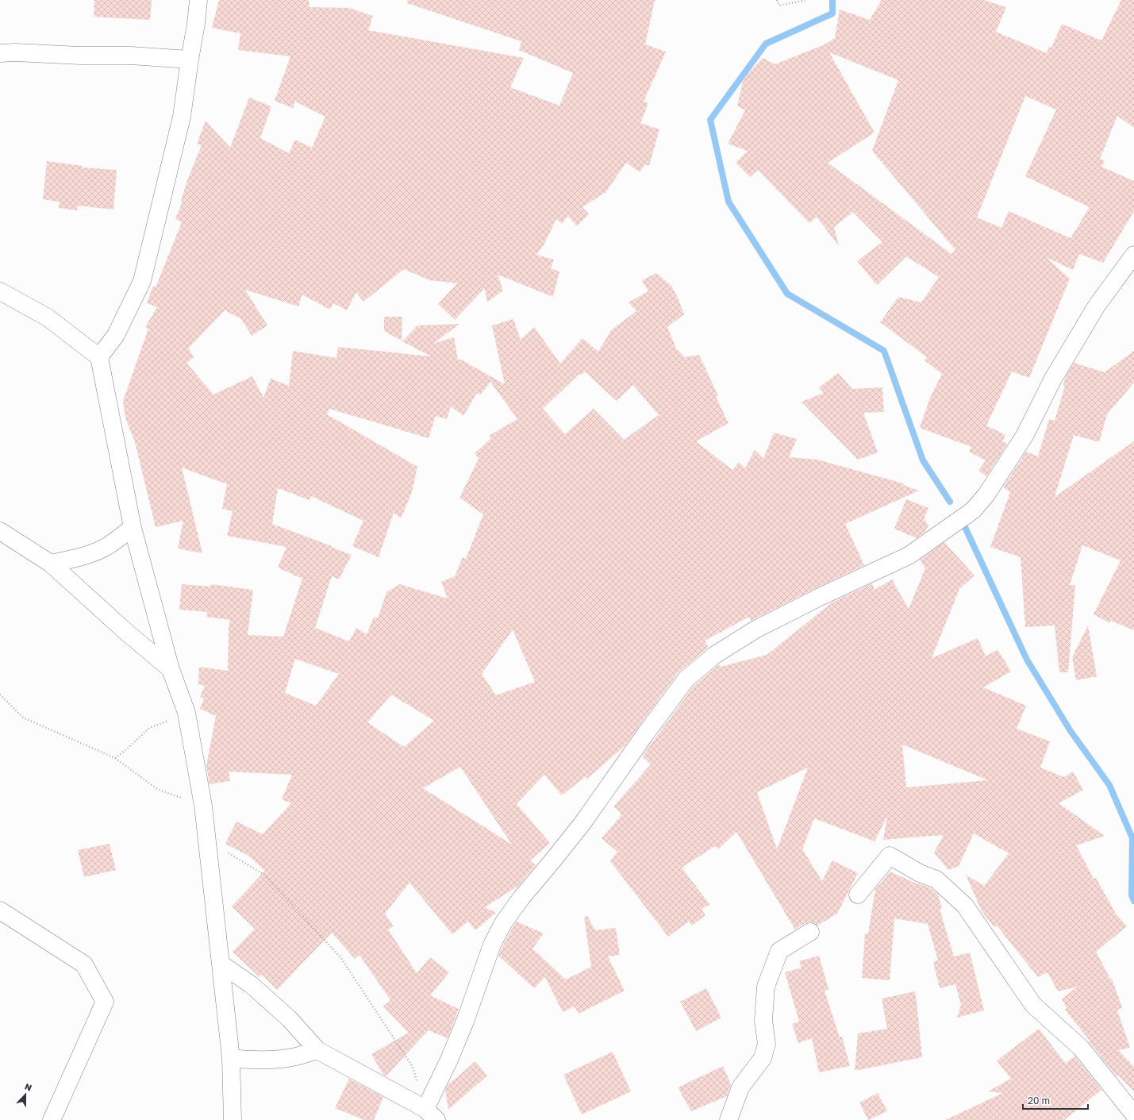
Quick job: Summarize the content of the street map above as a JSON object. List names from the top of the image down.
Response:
{
  "scale_bar": "20 m",
  "north": "top"
}
